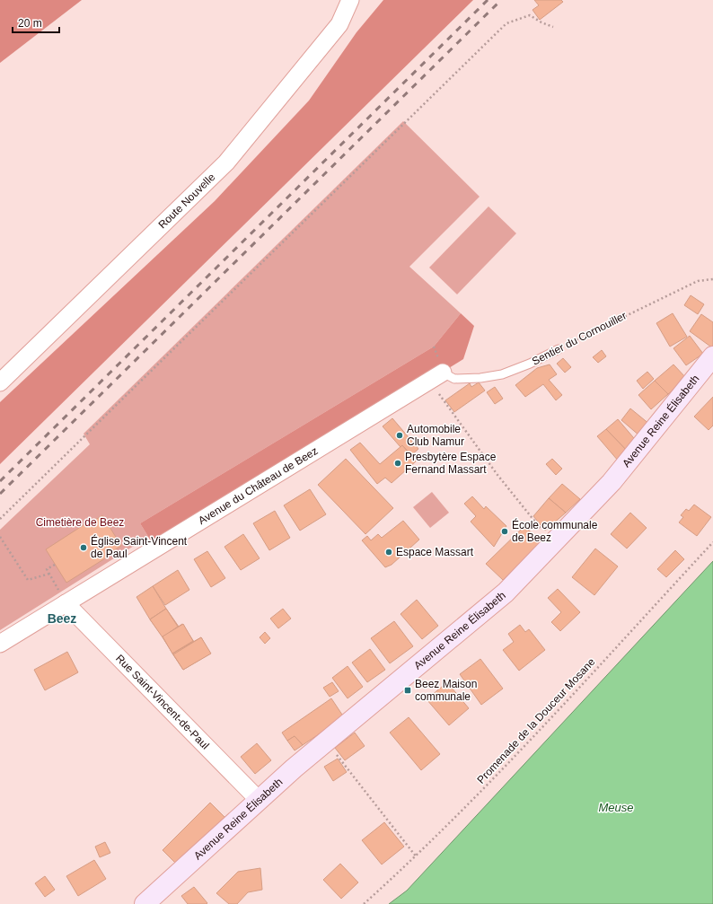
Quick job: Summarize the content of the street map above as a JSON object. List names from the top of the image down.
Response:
{
  "streets": {
    "main road": ["Avenue Reine Élisabeth"],
    "street": ["Route Nouvelle", "Avenue du Château de Beez", "Rue Saint-Vincent-de-Paul"],
    "lane": ["Sentier du Cornouiller"],
    "path": ["Promenade de la Douceur Mosane"]
  },
  "crossings": [
    ["Sentier du Cornouiller", "Avenue du Château de Beez"],
    ["Avenue Reine Élisabeth", "Rue Saint-Vincent-de-Paul"],
    ["Avenue du Château de Beez", "Rue Saint-Vincent-de-Paul"]
  ],
  "districts": ["Beez"],
  "water": ["Meuse"],
  "parks": ["Cimetière de Beez"],
  "places": {
    "other": [
      "Automobile Club Namur",
      "Presbytère Espace Fernand Massart",
      "École communale de Beez",
      "Église Saint-Vincent de Paul",
      "Espace Massart"
    ],
    "transit": ["Beez Maison communale"]
  },
  "scale_bar": "20 m"
}
